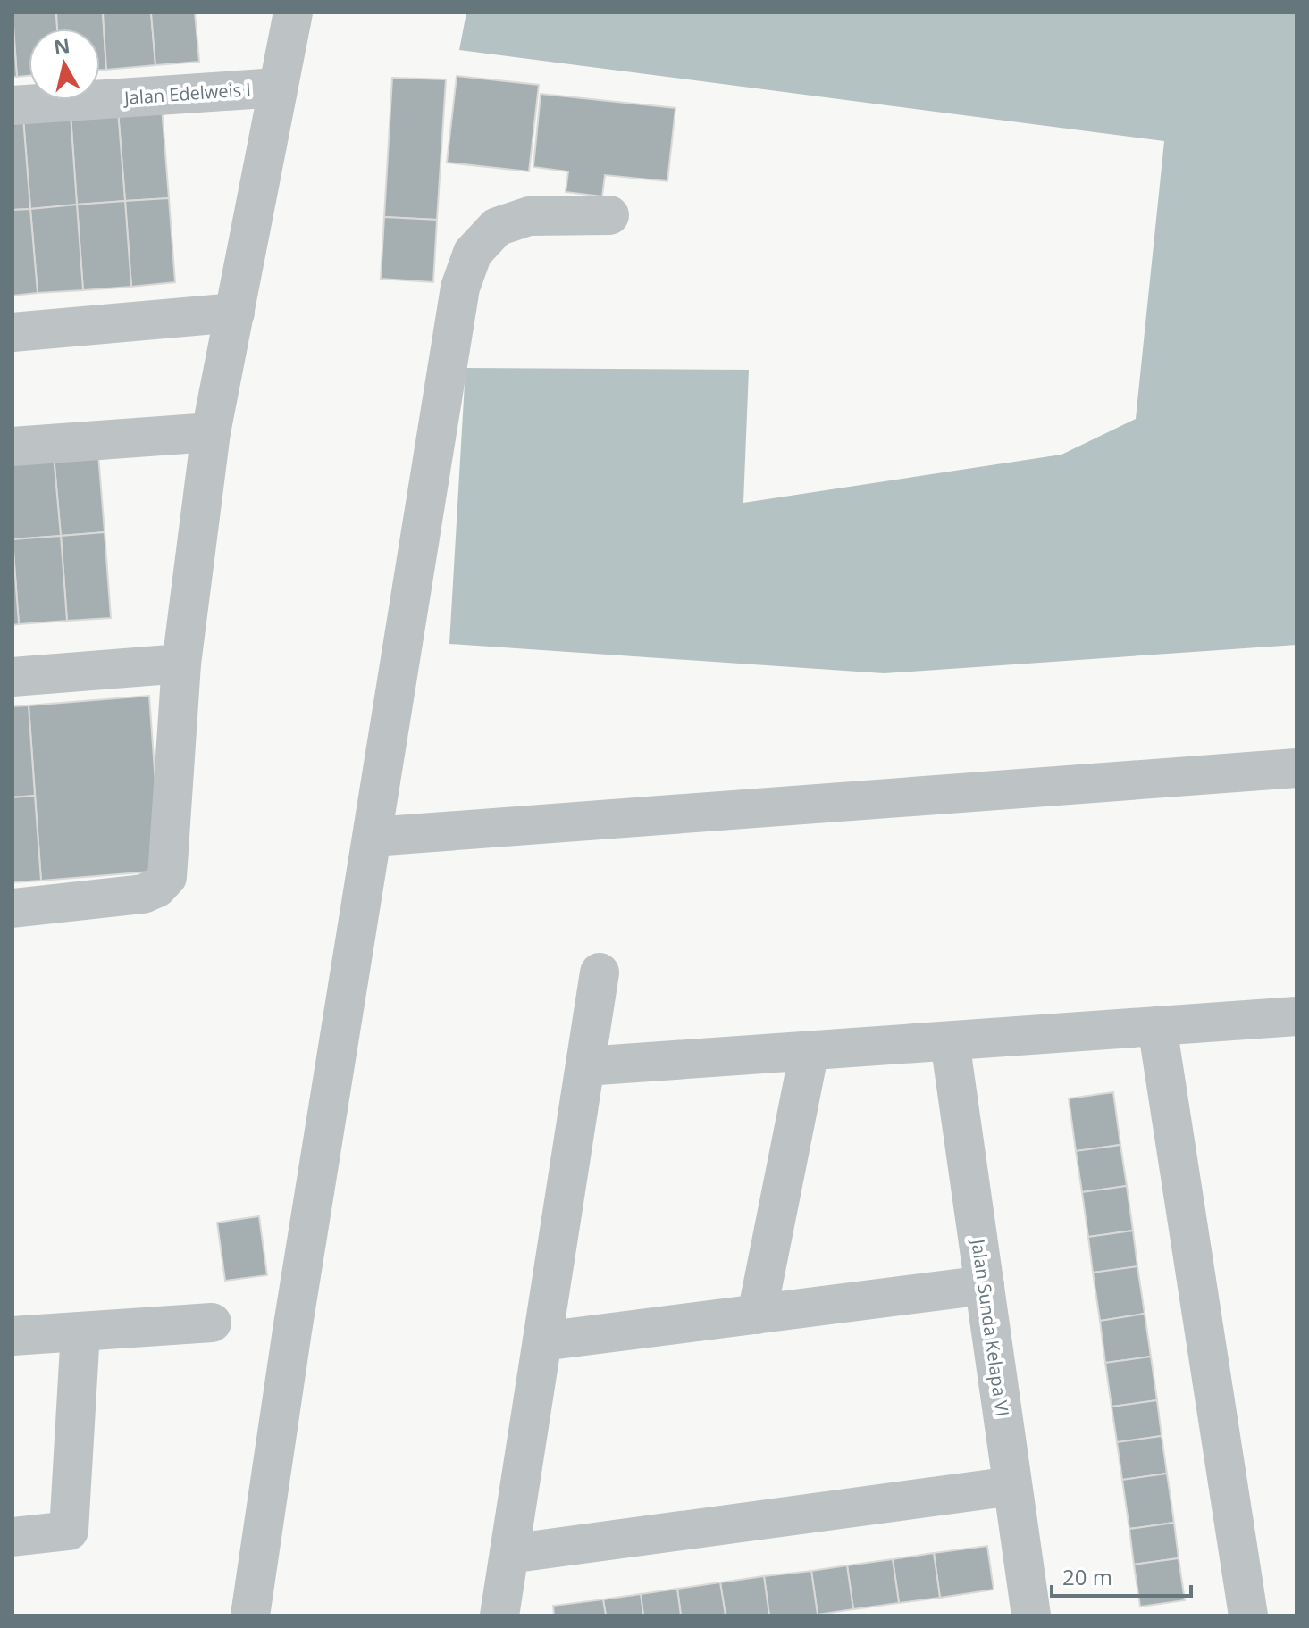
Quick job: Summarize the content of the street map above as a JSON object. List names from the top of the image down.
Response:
{
  "streets": {
    "street": ["Jalan Edelweis I", "Jalan Sunda Kelapa VI"]
  },
  "scale_bar": "20 m",
  "north": "top"
}
